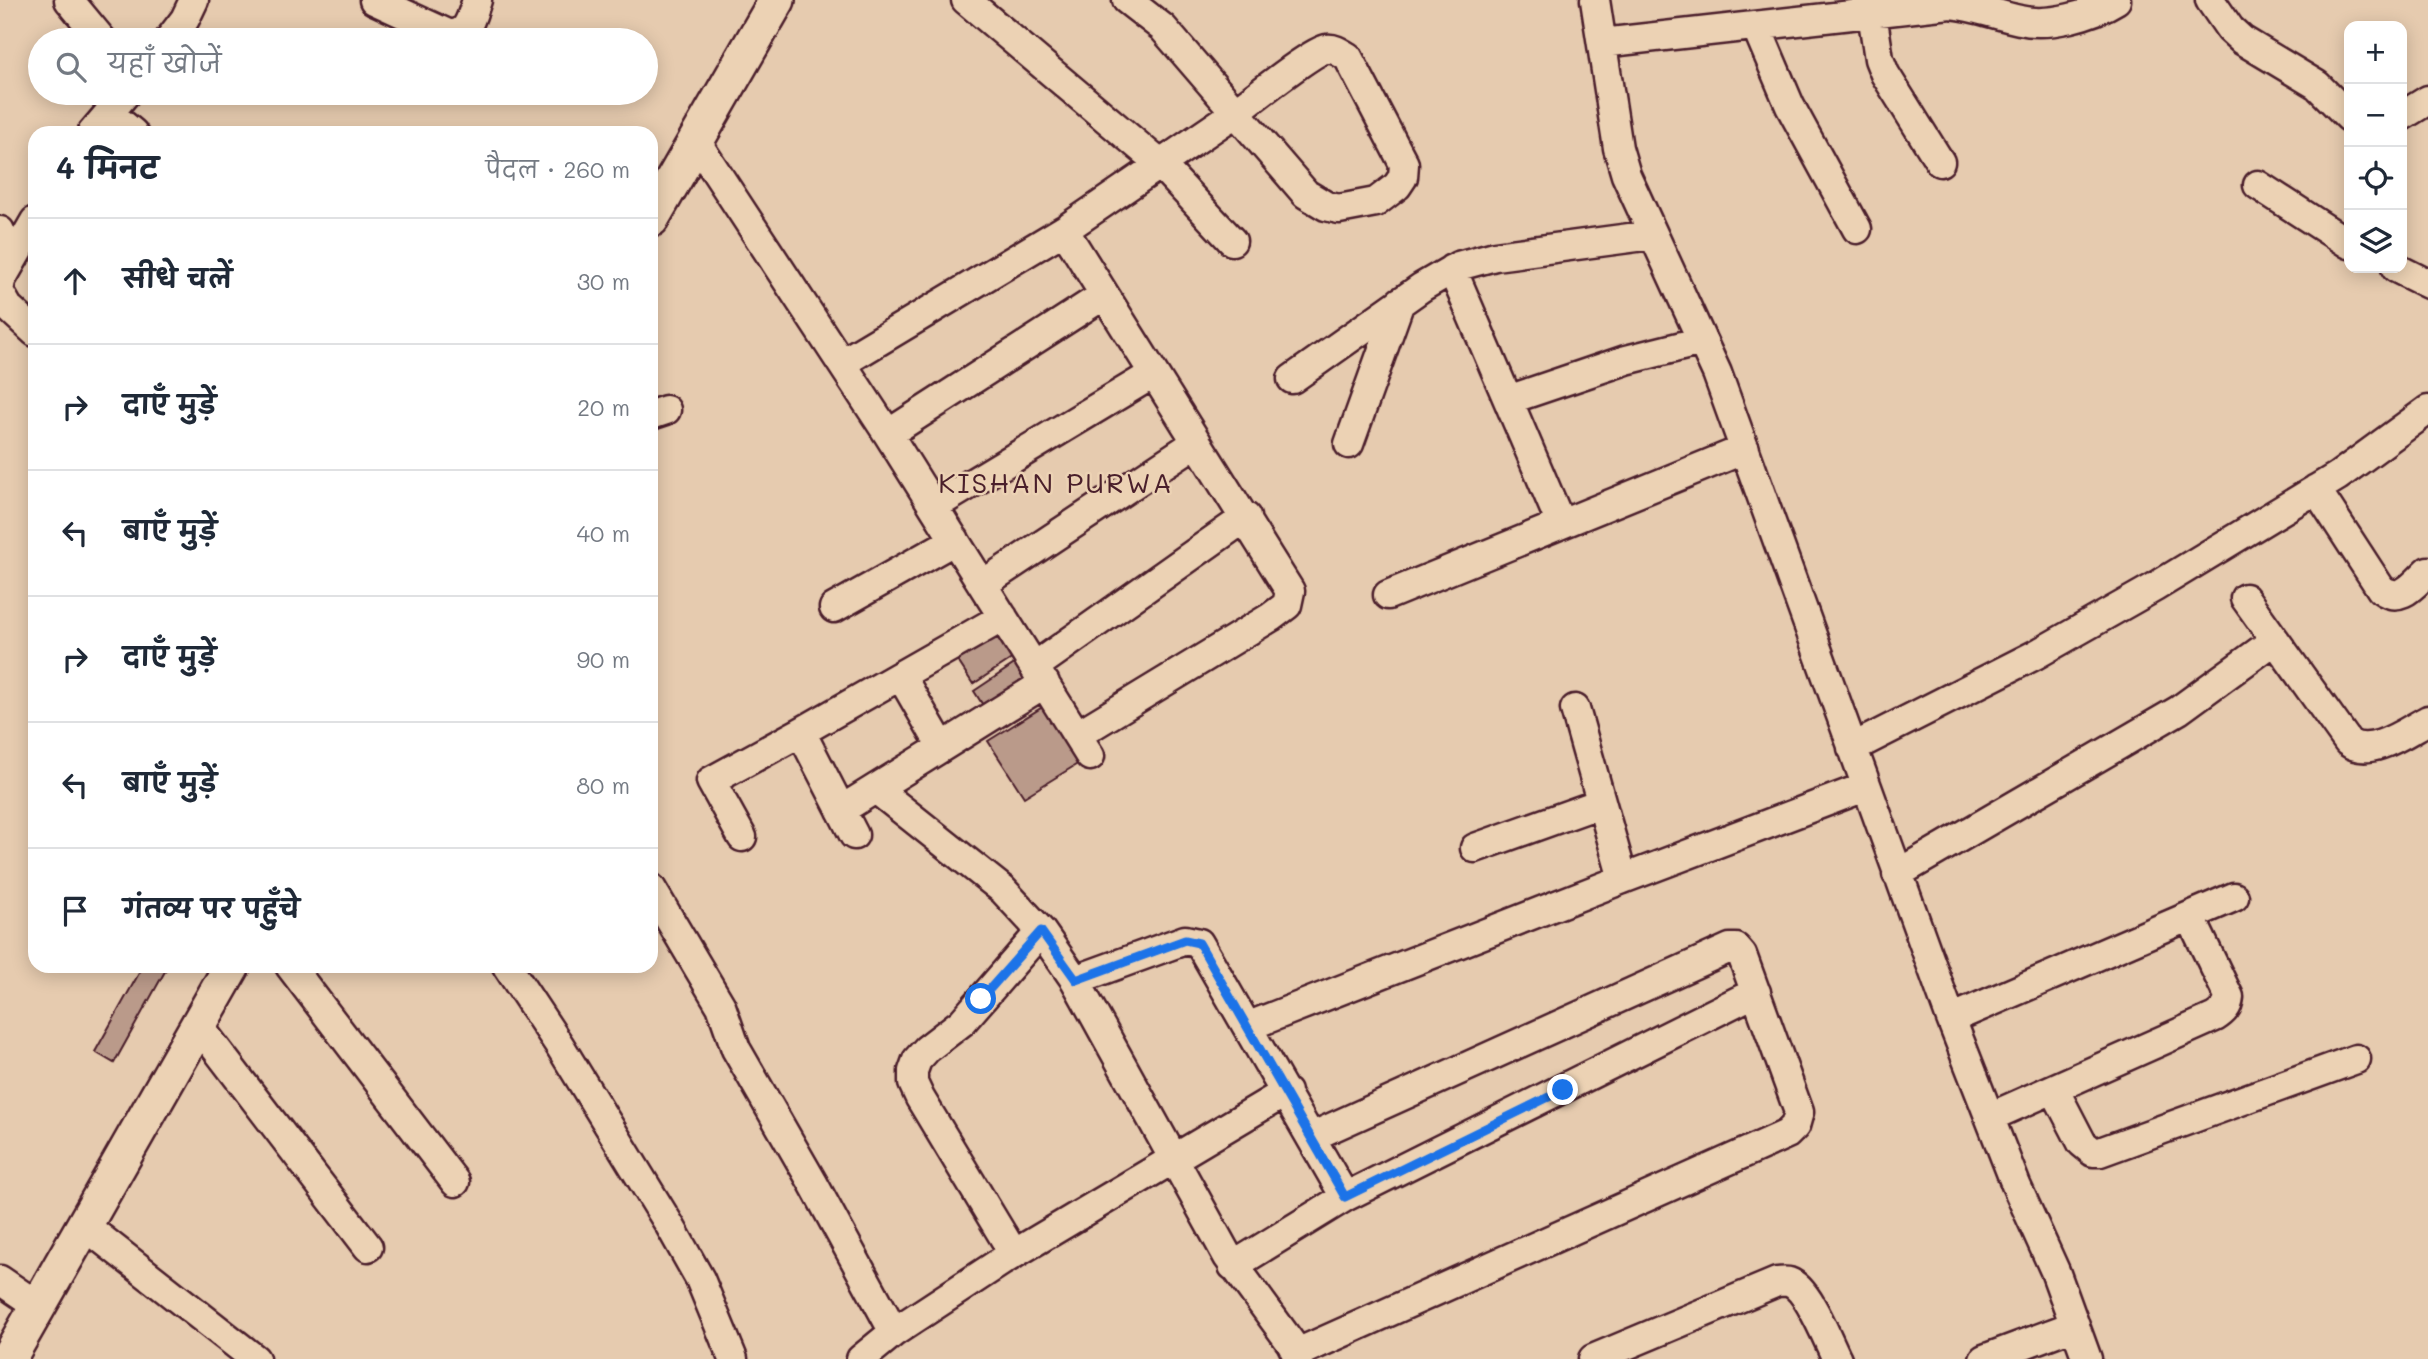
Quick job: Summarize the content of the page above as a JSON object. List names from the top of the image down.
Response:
{
  "districts": ["KISHAN PURWA"],
  "page": {
    "map_buttons": ["+", "−"],
    "search": "यहाँ खोजें",
    "heading": ["4 मिनट", "पैदल · 260 m"],
    "list": [
      ["सीधे चलें", "30 m"],
      ["दाएँ मुड़ें", "20 m"],
      ["बाएँ मुड़ें", "40 m"],
      ["दाएँ मुड़ें", "90 m"],
      ["बाएँ मुड़ें", "80 m"],
      "गंतव्य पर पहुँचे"
    ]
  }
}
